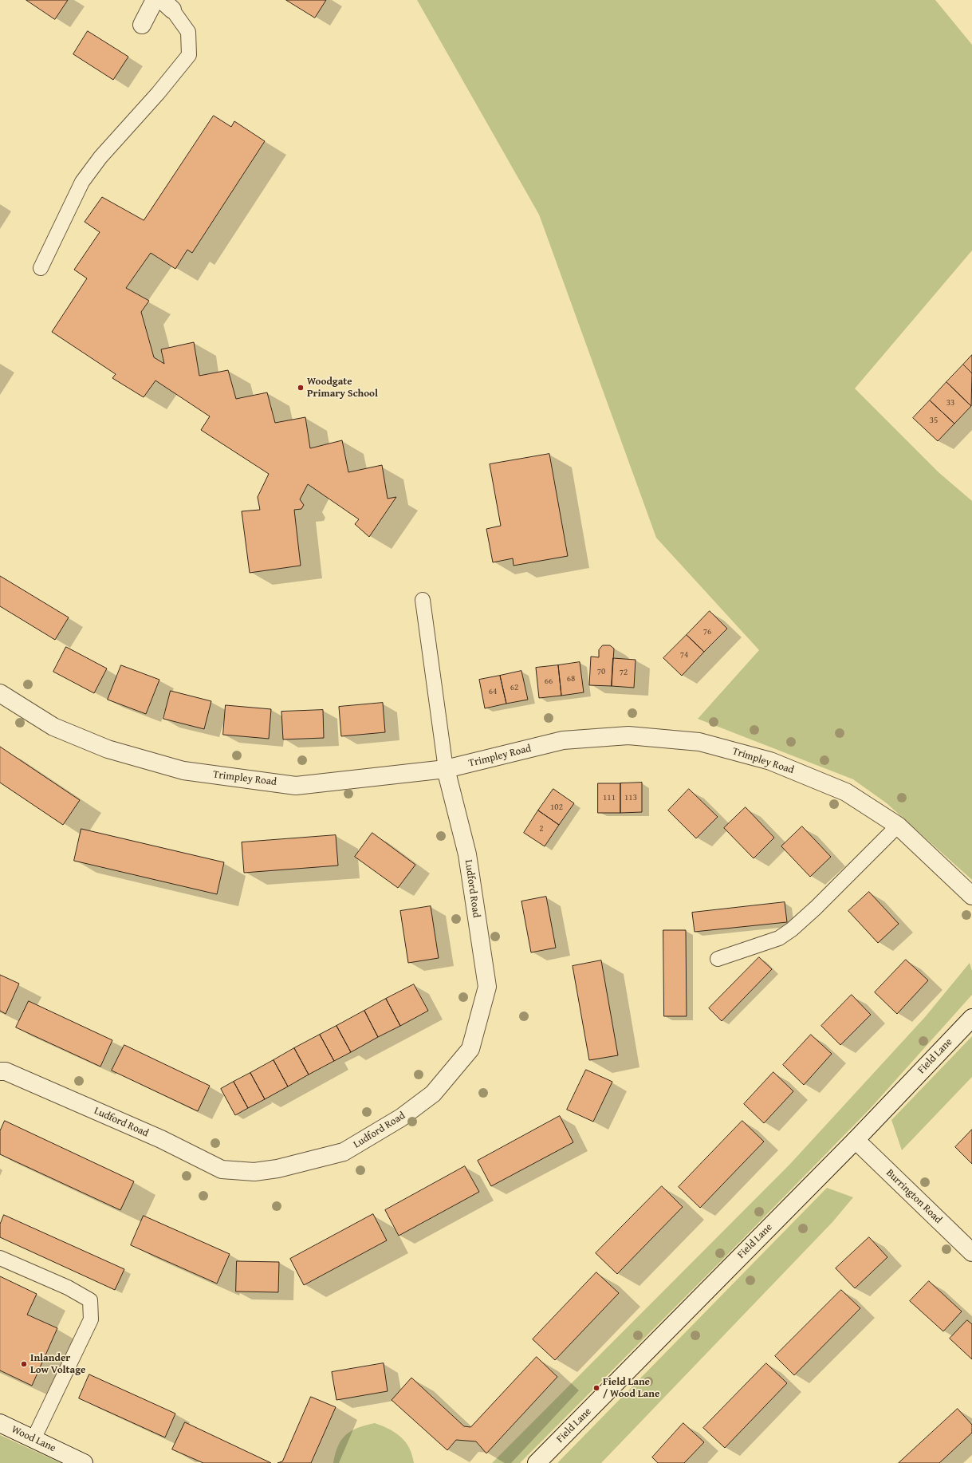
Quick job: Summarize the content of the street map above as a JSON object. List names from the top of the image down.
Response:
{
  "streets": {
    "street": [
      "Trimpley Road",
      "Ludford Road",
      "Field Lane",
      "Burrington Road",
      "Wood Lane"
    ]
  },
  "crossings": [
    ["Trimpley Road", "Ludford Road"],
    ["Field Lane", "Burrington Road"]
  ],
  "places": ["Woodgate Primary School", "Inlander Low Voltage", "Field Lane / Wood Lane"],
  "house_numbers": [
    "33",
    "35",
    "76",
    "74",
    "70",
    "72",
    "68",
    "66",
    "62",
    "64",
    "111",
    "113",
    "102",
    "2"
  ]
}
